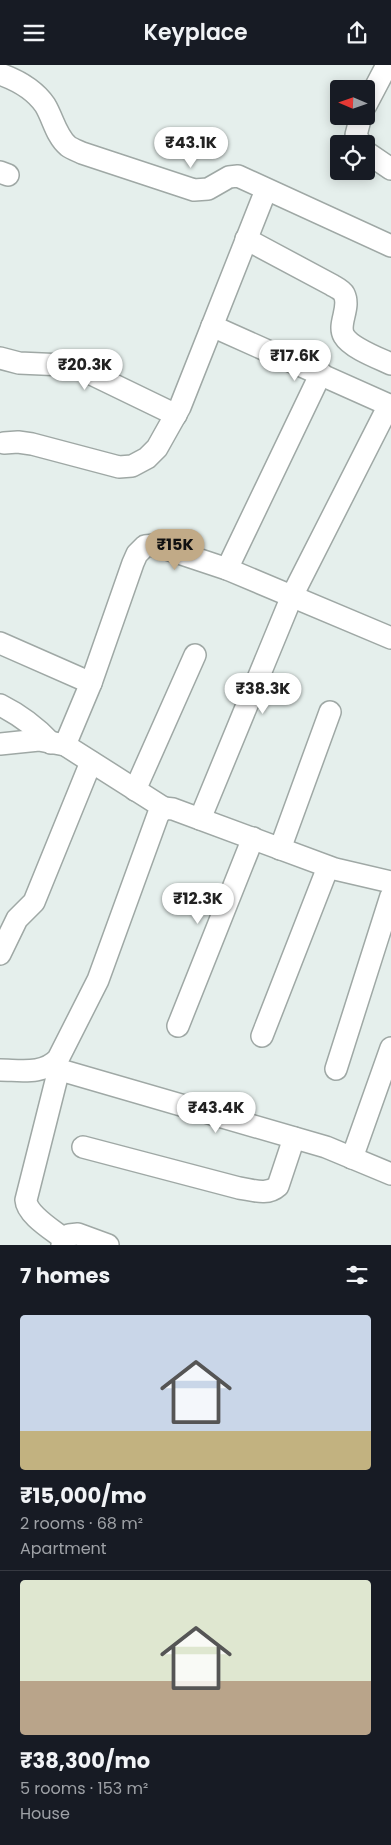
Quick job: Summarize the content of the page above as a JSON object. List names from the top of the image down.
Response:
{
  "north": "left",
  "page": {
    "header": "Keyplace",
    "price": [
      "₹43.1K",
      "₹17.6K",
      "₹20.3K",
      "₹15K",
      "₹38.3K",
      "₹12.3K",
      "₹43.4K"
    ],
    "heading": "7 homes",
    "list": [
      {
        "name": "₹15,000/mo",
        "note": "2 rooms · 68 m² · Apartment"
      },
      {
        "name": "₹38,300/mo",
        "note": "5 rooms · 153 m² · House"
      }
    ]
  }
}
